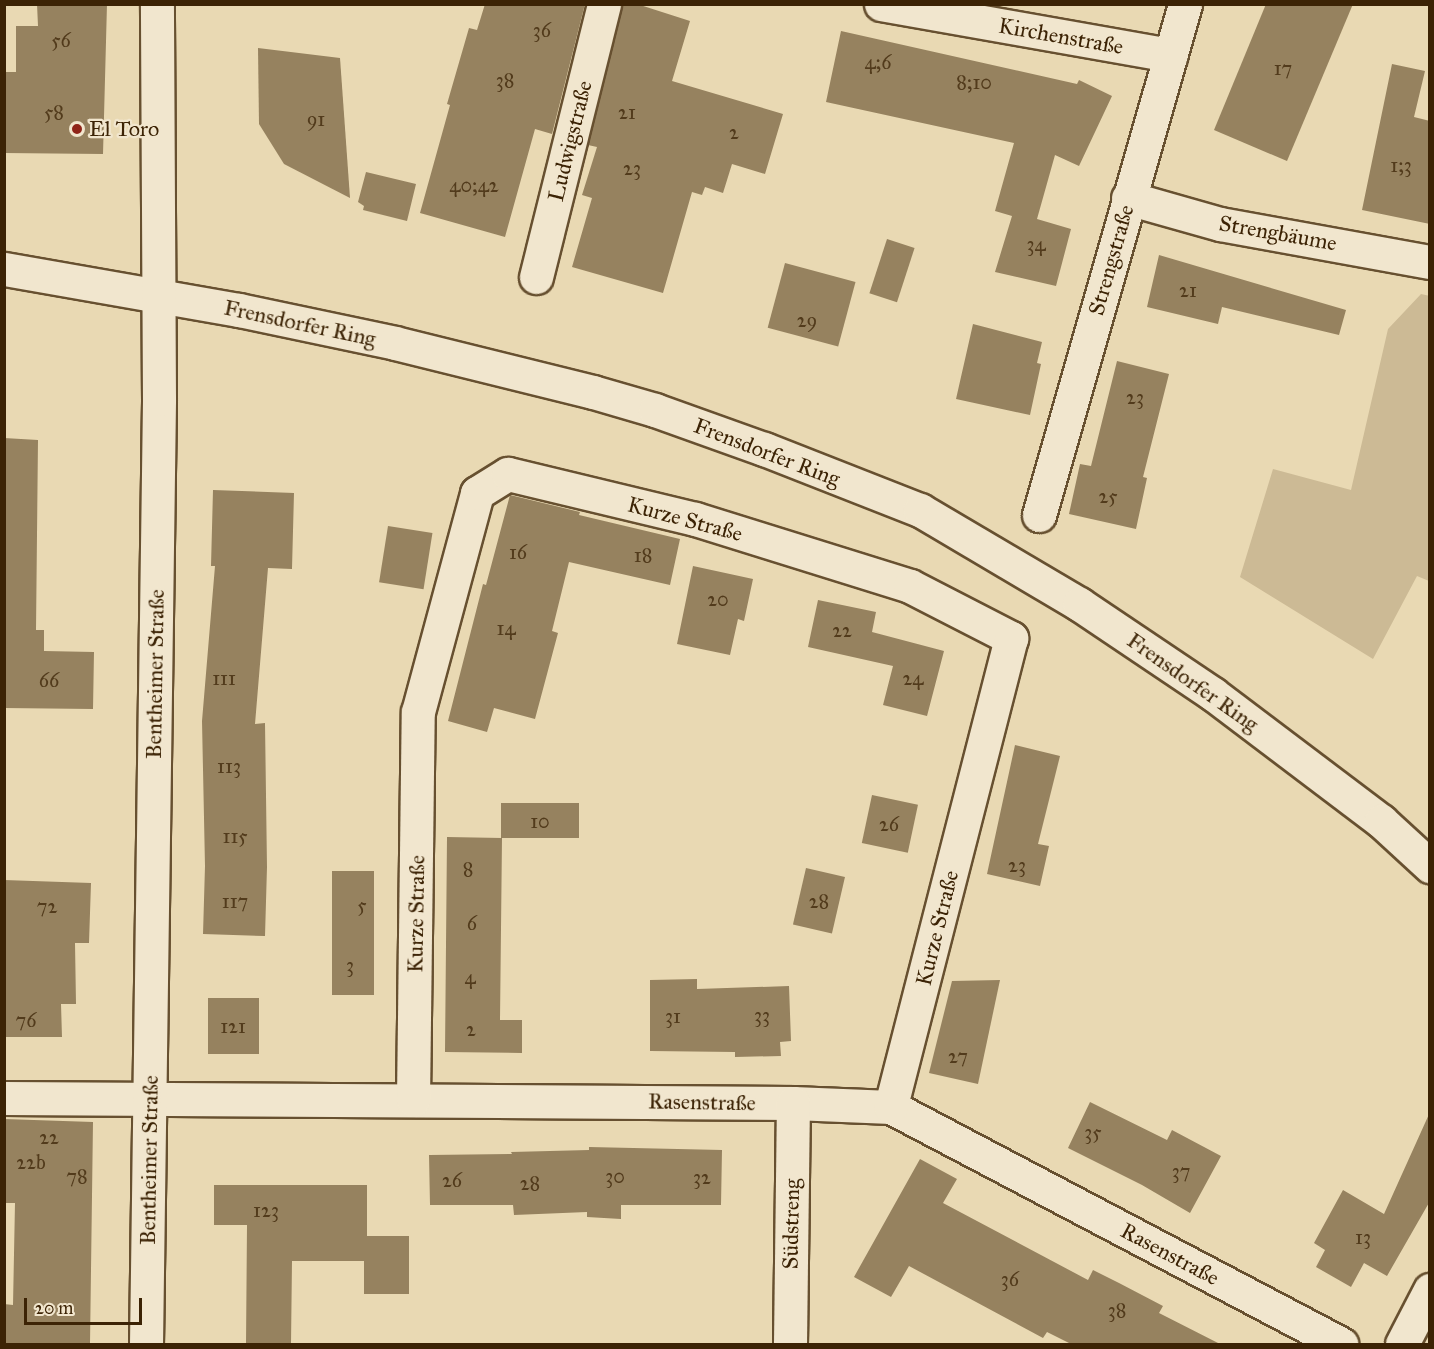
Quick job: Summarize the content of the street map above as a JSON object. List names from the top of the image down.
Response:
{
  "streets": {
    "street": [
      "Kirchenstraße",
      "Ludwigstraße",
      "Strengbäume",
      "Strengstraße",
      "Frensdorfer Ring",
      "Kurze Straße",
      "Bentheimer Straße",
      "Rasenstraße",
      "Südstreng"
    ]
  },
  "crossings": [
    ["Kirchenstraße", "Strengstraße"],
    ["Strengbäume", "Strengstraße"],
    ["Frensdorfer Ring", "Bentheimer Straße"],
    ["Kurze Straße", "Rasenstraße"],
    ["Bentheimer Straße", "Rasenstraße"],
    ["Rasenstraße", "Südstreng"]
  ],
  "places": ["El Toro"],
  "house_numbers": [
    "36",
    "56",
    "4;6",
    "17",
    "38",
    "8;10",
    "58",
    "21",
    "91",
    "2",
    "1;3",
    "23",
    "40;42",
    "34",
    "21",
    "29",
    "23",
    "25",
    "16",
    "18",
    "20",
    "14",
    "22",
    "111",
    "24",
    "66",
    "113",
    "10",
    "26",
    "115",
    "23",
    "8",
    "117",
    "28",
    "5",
    "72",
    "6",
    "3",
    "4",
    "33",
    "31",
    "76",
    "121",
    "2",
    "27",
    "35",
    "22",
    "22b",
    "37",
    "78",
    "30",
    "32",
    "26",
    "28",
    "123",
    "13",
    "36",
    "38"
  ],
  "scale_bar": "20 m"
}
